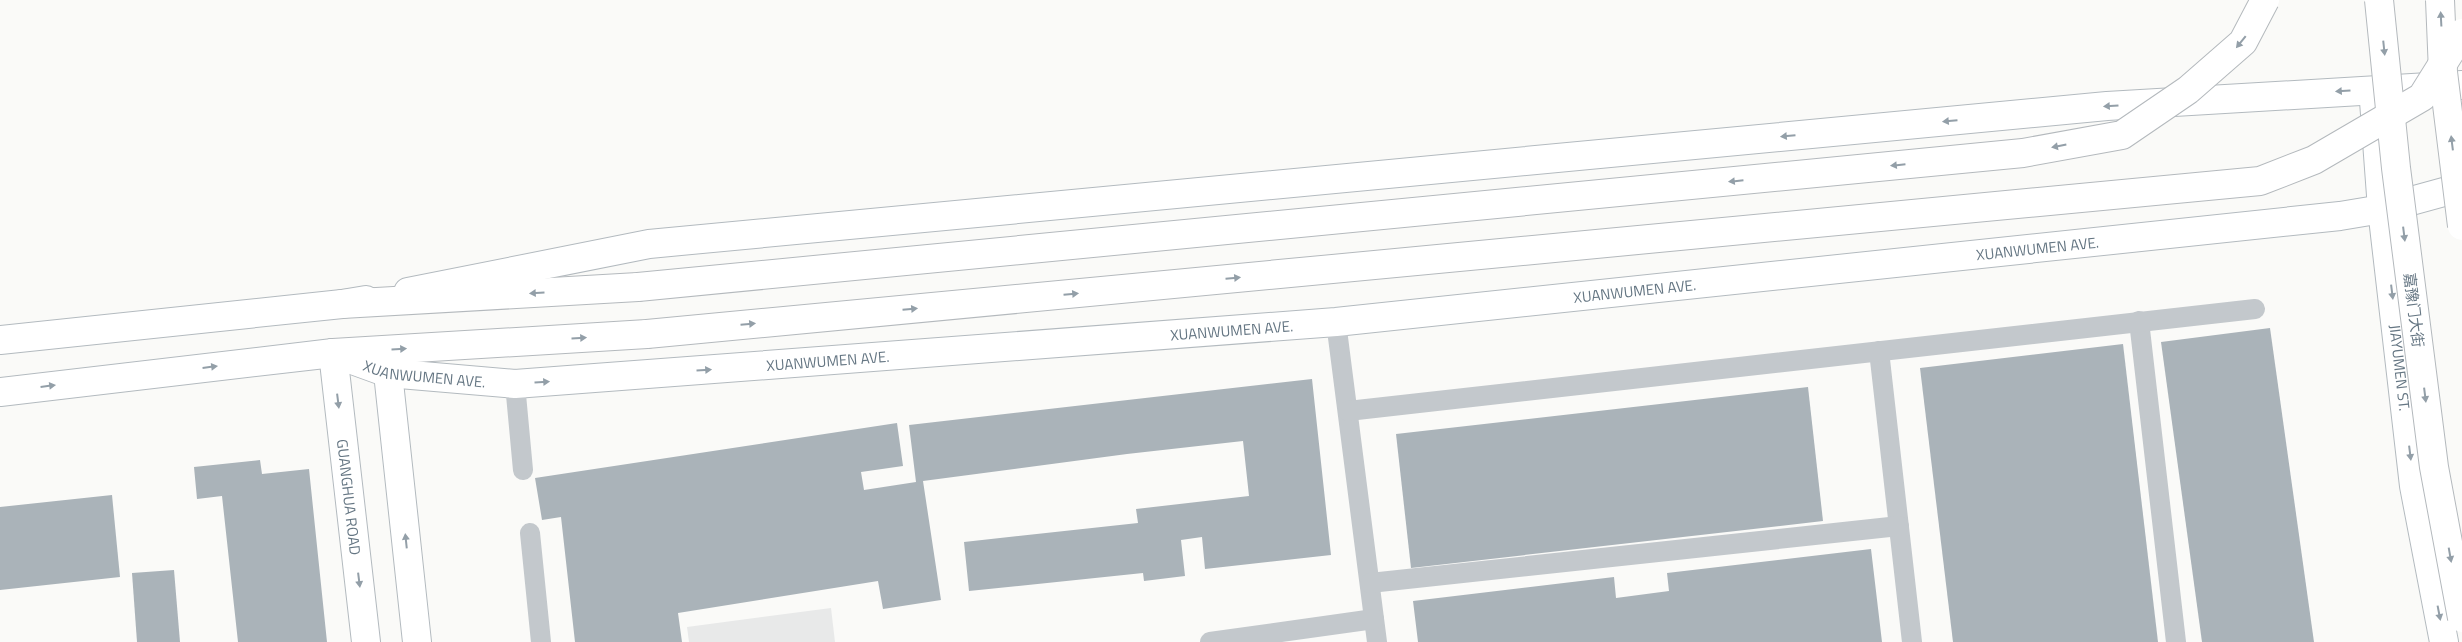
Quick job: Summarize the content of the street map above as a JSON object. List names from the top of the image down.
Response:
{
  "streets": {
    "main road": [
      "XUANWUMEN AVE.",
      "嘉豫门大街",
      "JIAYUMEN ST.",
      "GUANGHUA ROAD"
    ]
  },
  "crossings": [
    ["XUANWUMEN AVE.", "JIAYUMEN ST."],
    ["XUANWUMEN AVE.", "GUANGHUA ROAD"]
  ],
  "one_way": ["JIAYUMEN ST."]
}
